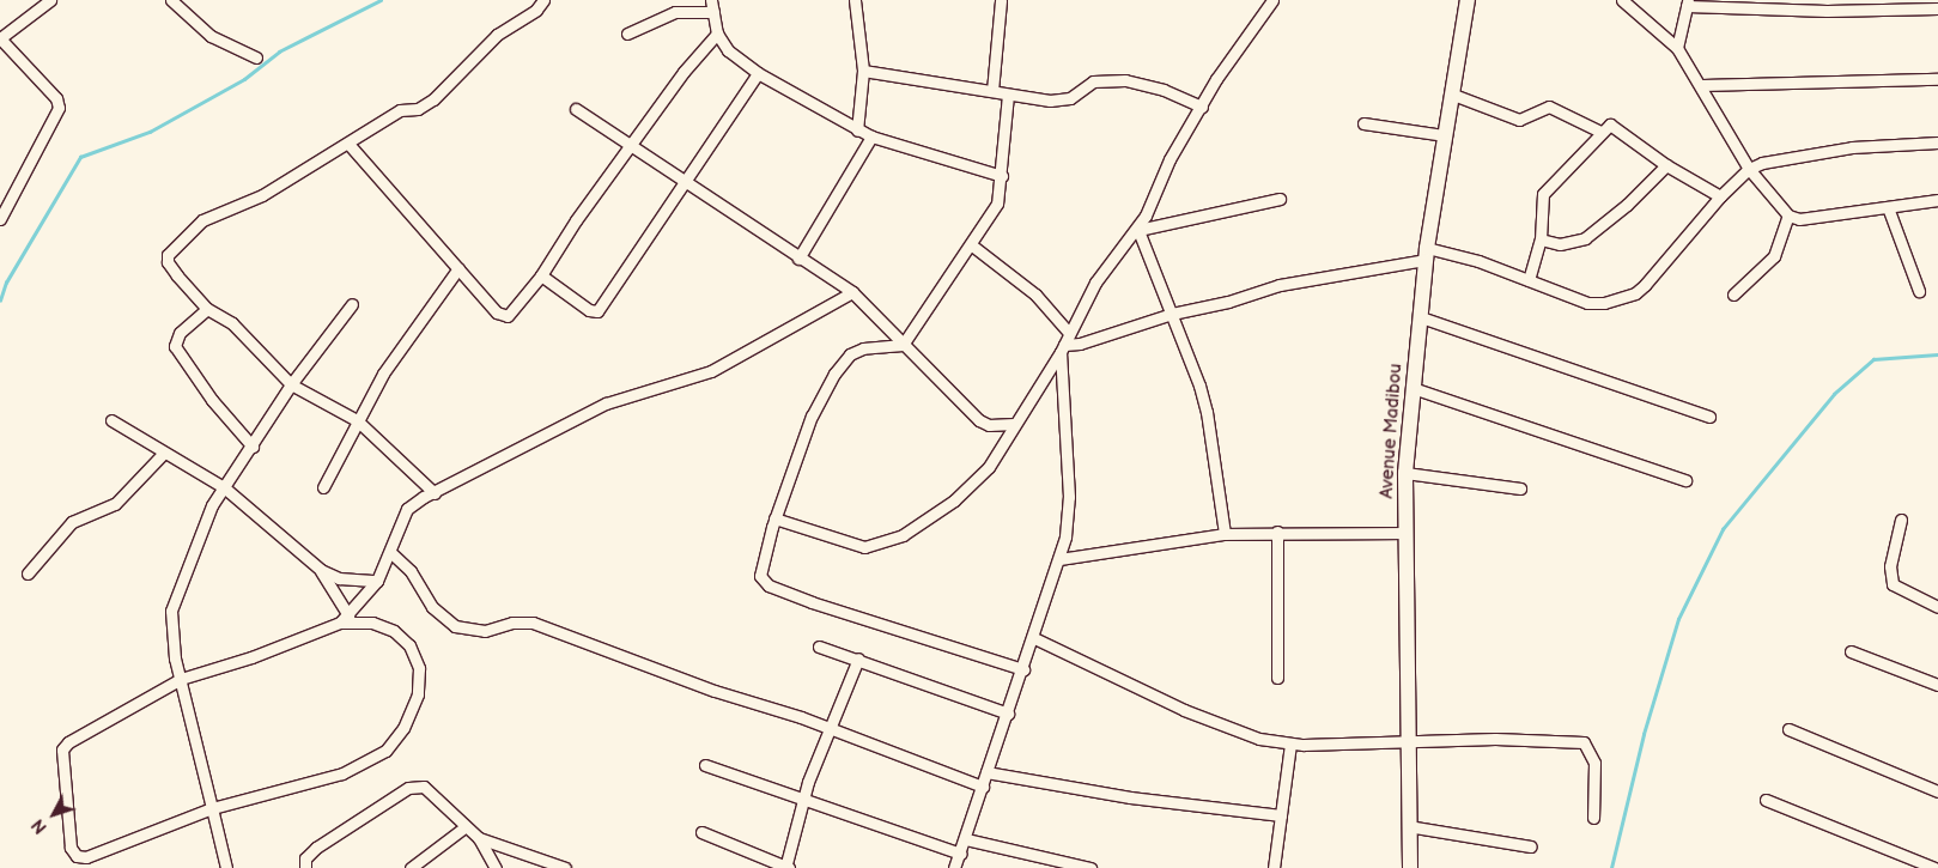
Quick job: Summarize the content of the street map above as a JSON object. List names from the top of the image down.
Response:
{
  "streets": {
    "street": ["Avenue Madibou"]
  },
  "north": "bottom left"
}
